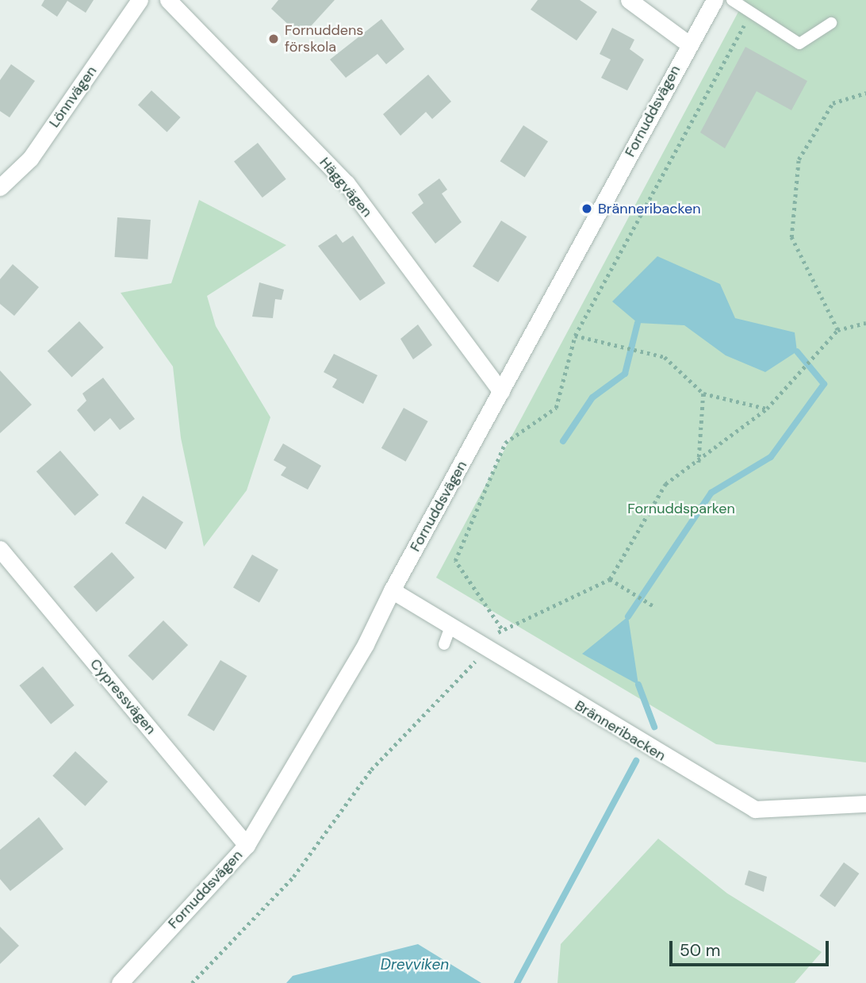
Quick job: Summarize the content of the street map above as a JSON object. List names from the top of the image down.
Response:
{
  "streets": {
    "street": [
      "Lönnvägen",
      "Fornuddsvägen",
      "Häggvägen",
      "Cypressvägen",
      "Bränneribacken"
    ]
  },
  "crossings": [
    ["Fornuddsvägen", "Häggvägen"],
    ["Fornuddsvägen", "Cypressvägen"],
    ["Fornuddsvägen", "Bränneribacken"]
  ],
  "water": ["Drevviken"],
  "parks": ["Fornuddsparken"],
  "places": ["Fornuddens förskola", "Bränneribacken"],
  "scale_bar": "50 m"
}
